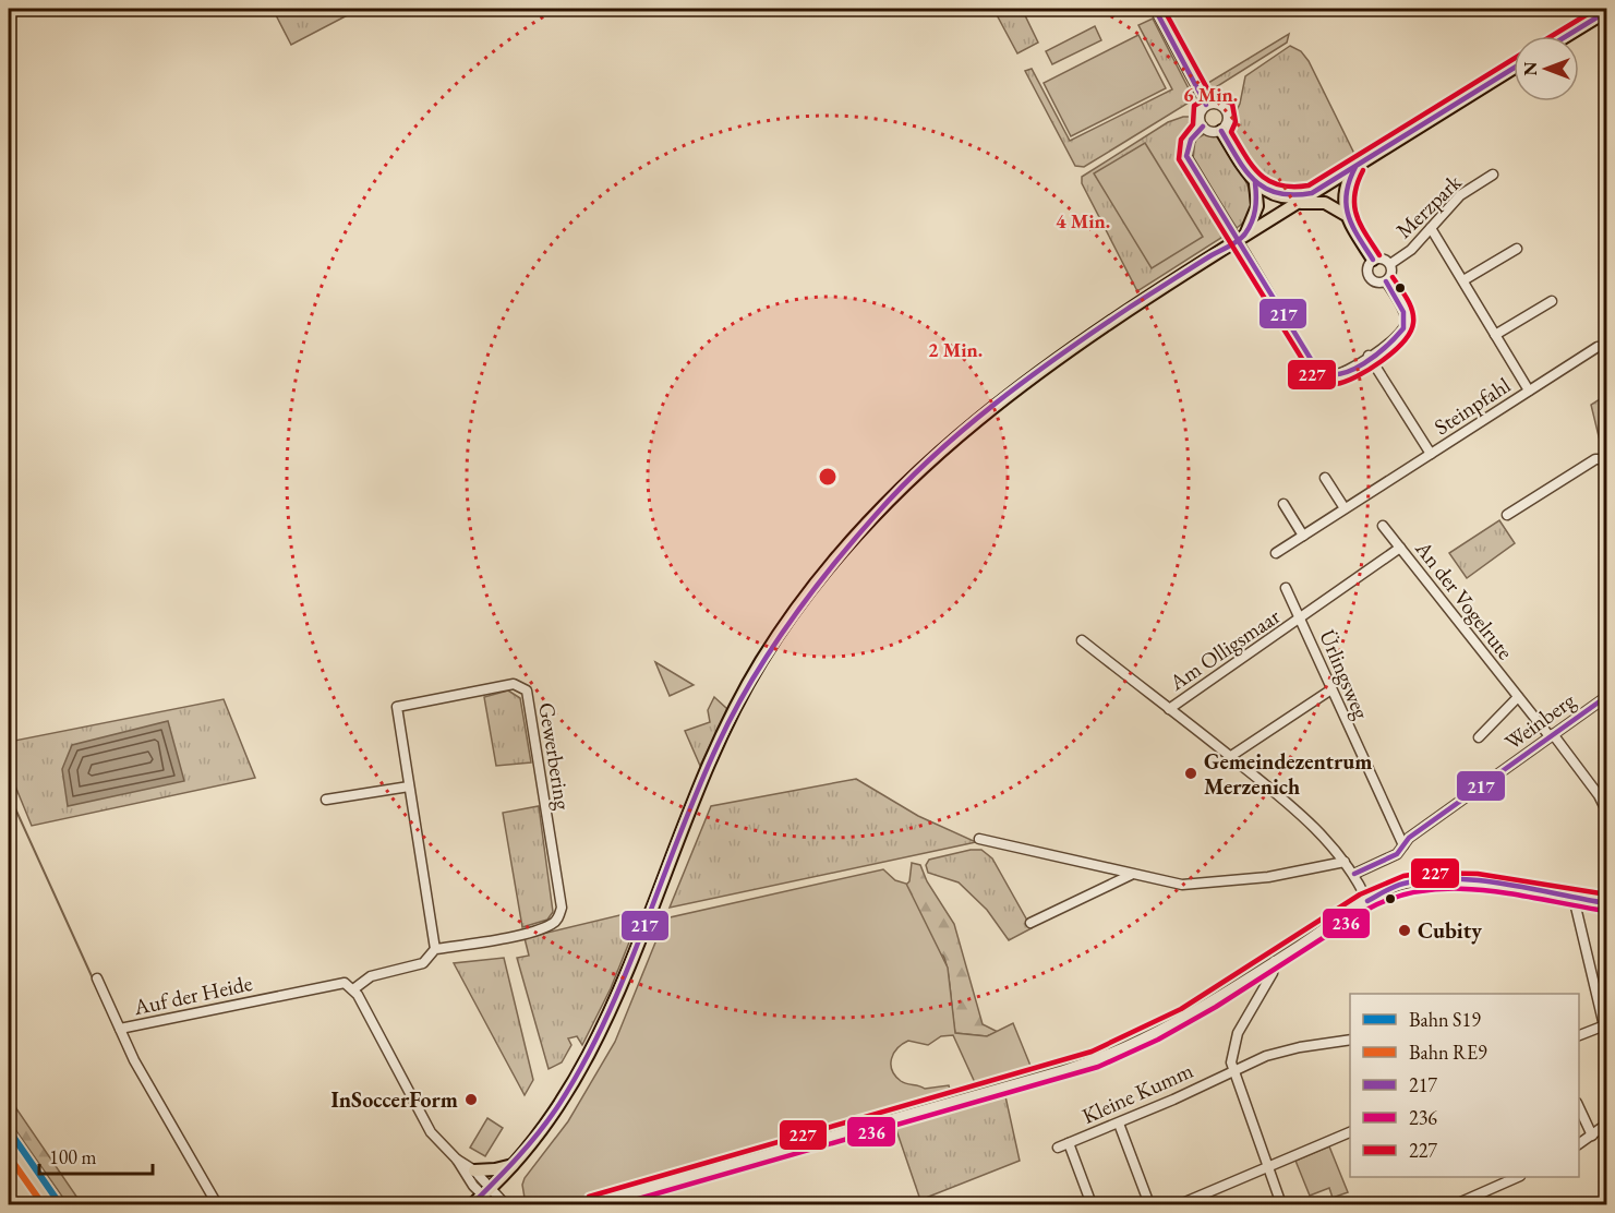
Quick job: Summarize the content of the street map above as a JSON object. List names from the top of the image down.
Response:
{
  "streets": {
    "street": [
      "Merzpark",
      "Steinpfahl",
      "An der Vogelrute",
      "Am Olligsmaar",
      "Ürlingsweg",
      "Weinberg",
      "Gewerbering",
      "Auf der Heide",
      "Kleine Kumm"
    ]
  },
  "crossings": [
    ["An der Vogelrute", "Am Olligsmaar"],
    ["An der Vogelrute", "Weinberg"],
    ["Am Olligsmaar", "Ürlingsweg"],
    ["Ürlingsweg", "Weinberg"]
  ],
  "places": ["Gemeindezentrum Merzenich", "Cubity", "InSoccerForm"],
  "lines": [
    "transit line 217",
    "transit line 227",
    "transit line 236",
    "rail line S19",
    "rail line RE9"
  ],
  "legend": [
    "Bahn S19",
    "Bahn RE9",
    "217",
    "236",
    "227"
  ],
  "scale_bar": "100 m",
  "north": "left",
  "rings": ["6 Min.", "4 Min.", "2 Min."]
}
